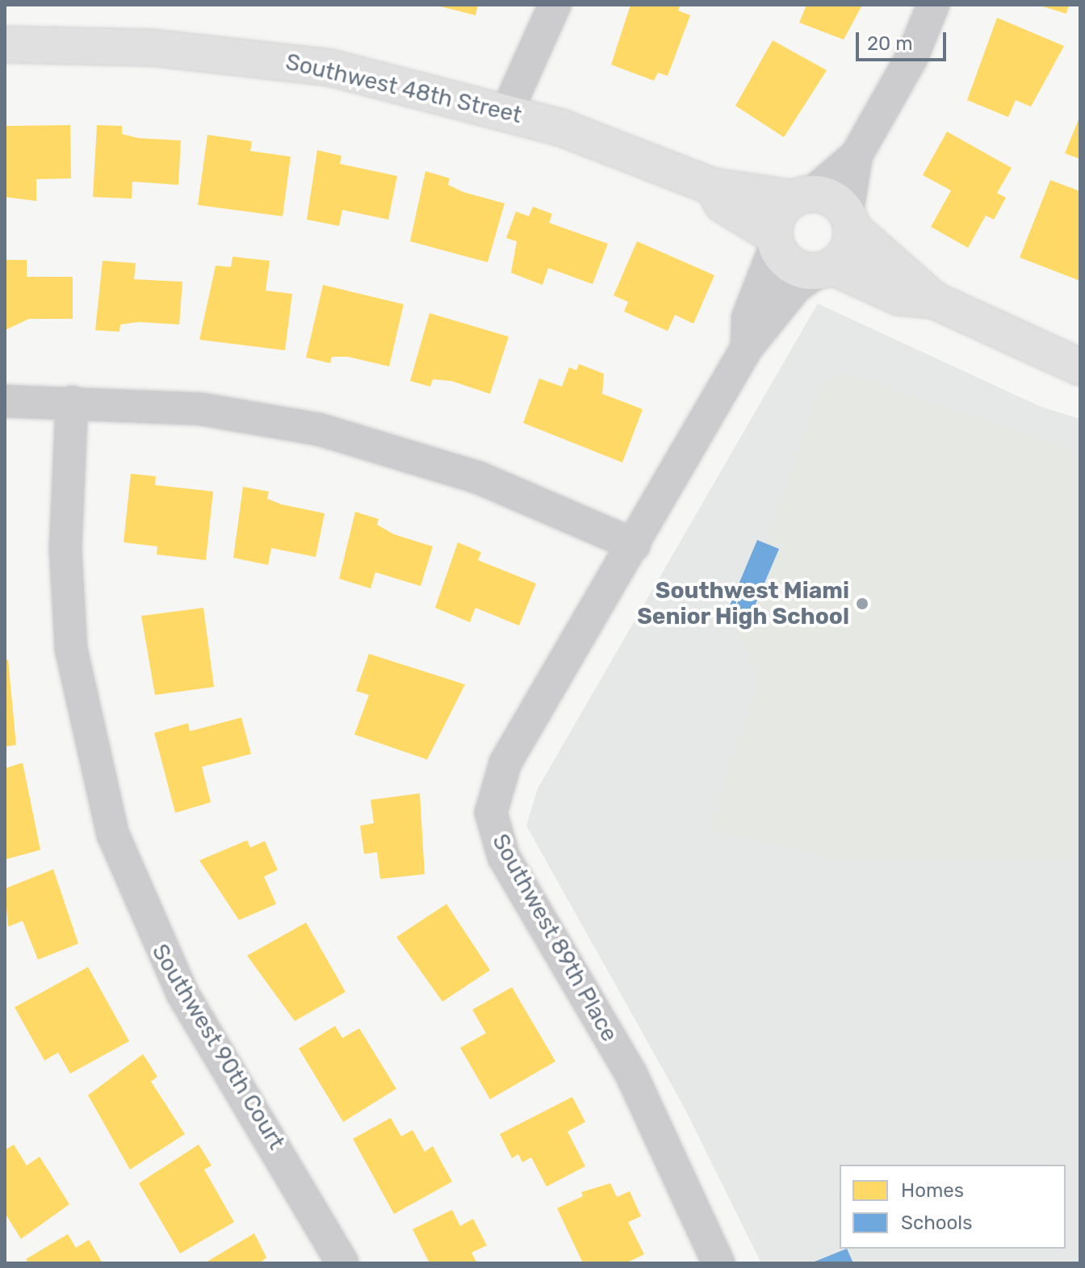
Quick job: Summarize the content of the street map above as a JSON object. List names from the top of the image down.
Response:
{
  "streets": {
    "street": ["Southwest 48th Street", "Southwest 89th Place", "Southwest 90th Court"]
  },
  "crossings": [
    ["Southwest 48th Street", "Southwest 89th Place"]
  ],
  "places": ["Southwest Miami Senior High School"],
  "legend": ["Homes", "Schools"],
  "scale_bar": "20 m"
}
